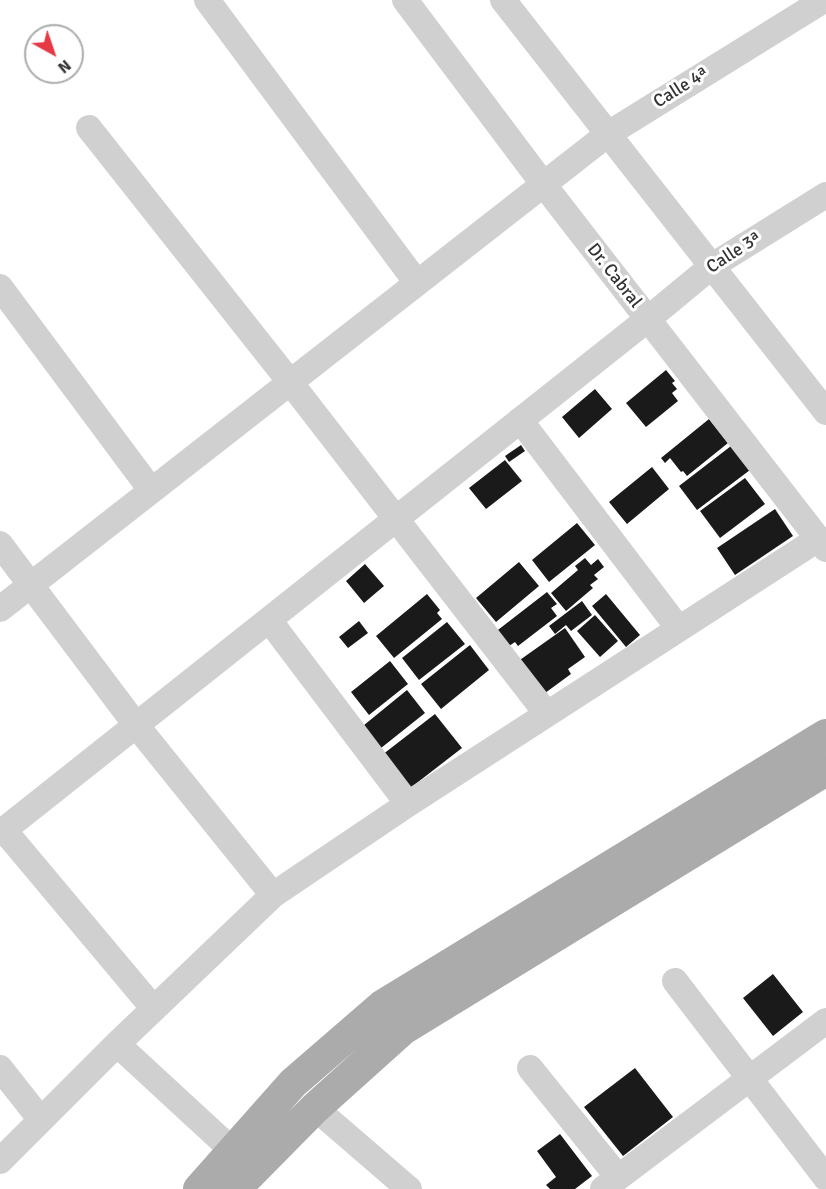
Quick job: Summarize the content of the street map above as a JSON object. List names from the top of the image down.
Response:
{
  "streets": {
    "street": ["Calle 4ª", "Calle 3ª", "Dr. Cabral"]
  },
  "crossings": [
    ["Calle 4ª", "Dr. Cabral"],
    ["Calle 3ª", "Dr. Cabral"]
  ],
  "north": "bottom right"
}
